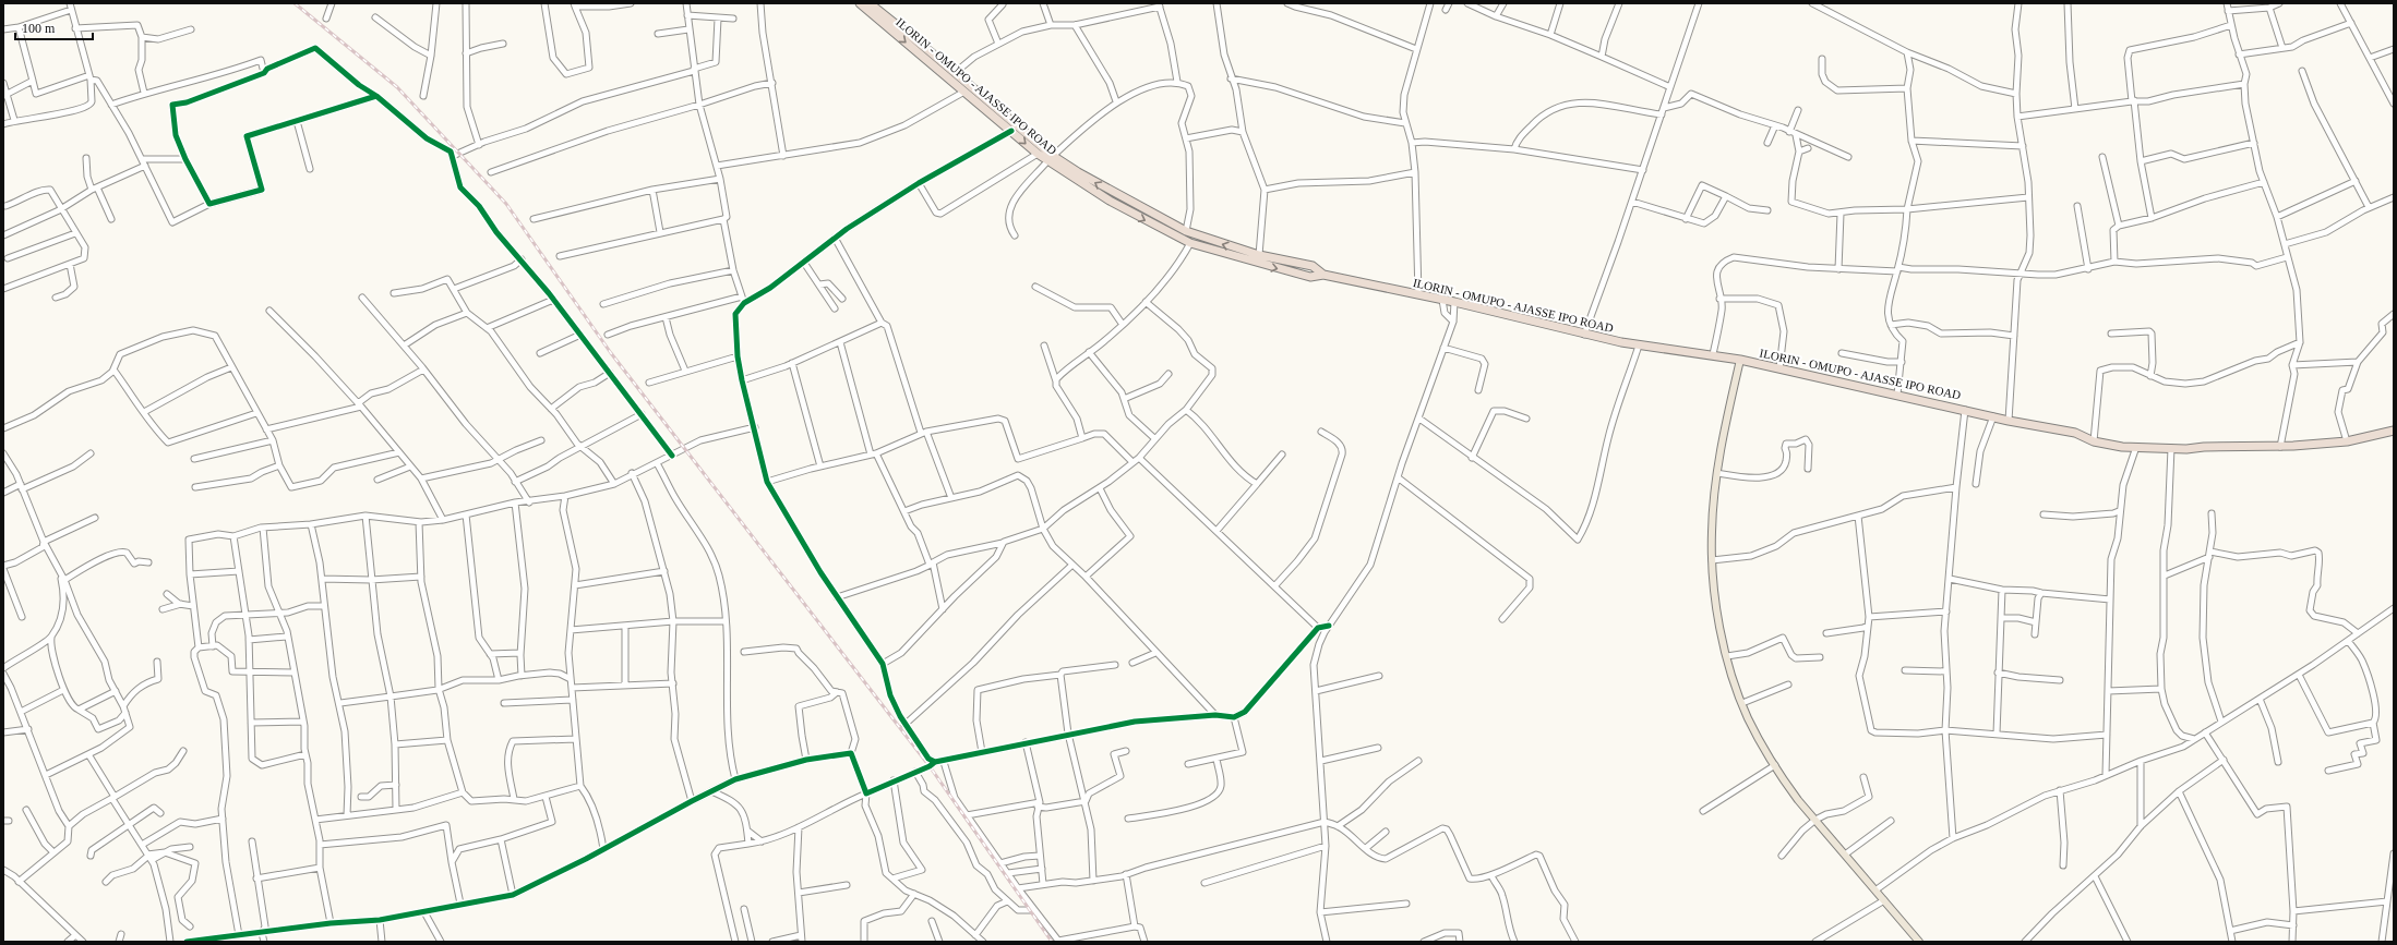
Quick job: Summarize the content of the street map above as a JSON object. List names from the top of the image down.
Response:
{
  "streets": {
    "highway": ["ILORIN - OMUPO - AJASSE IPO ROAD"]
  },
  "scale_bar": "100 m"
}
